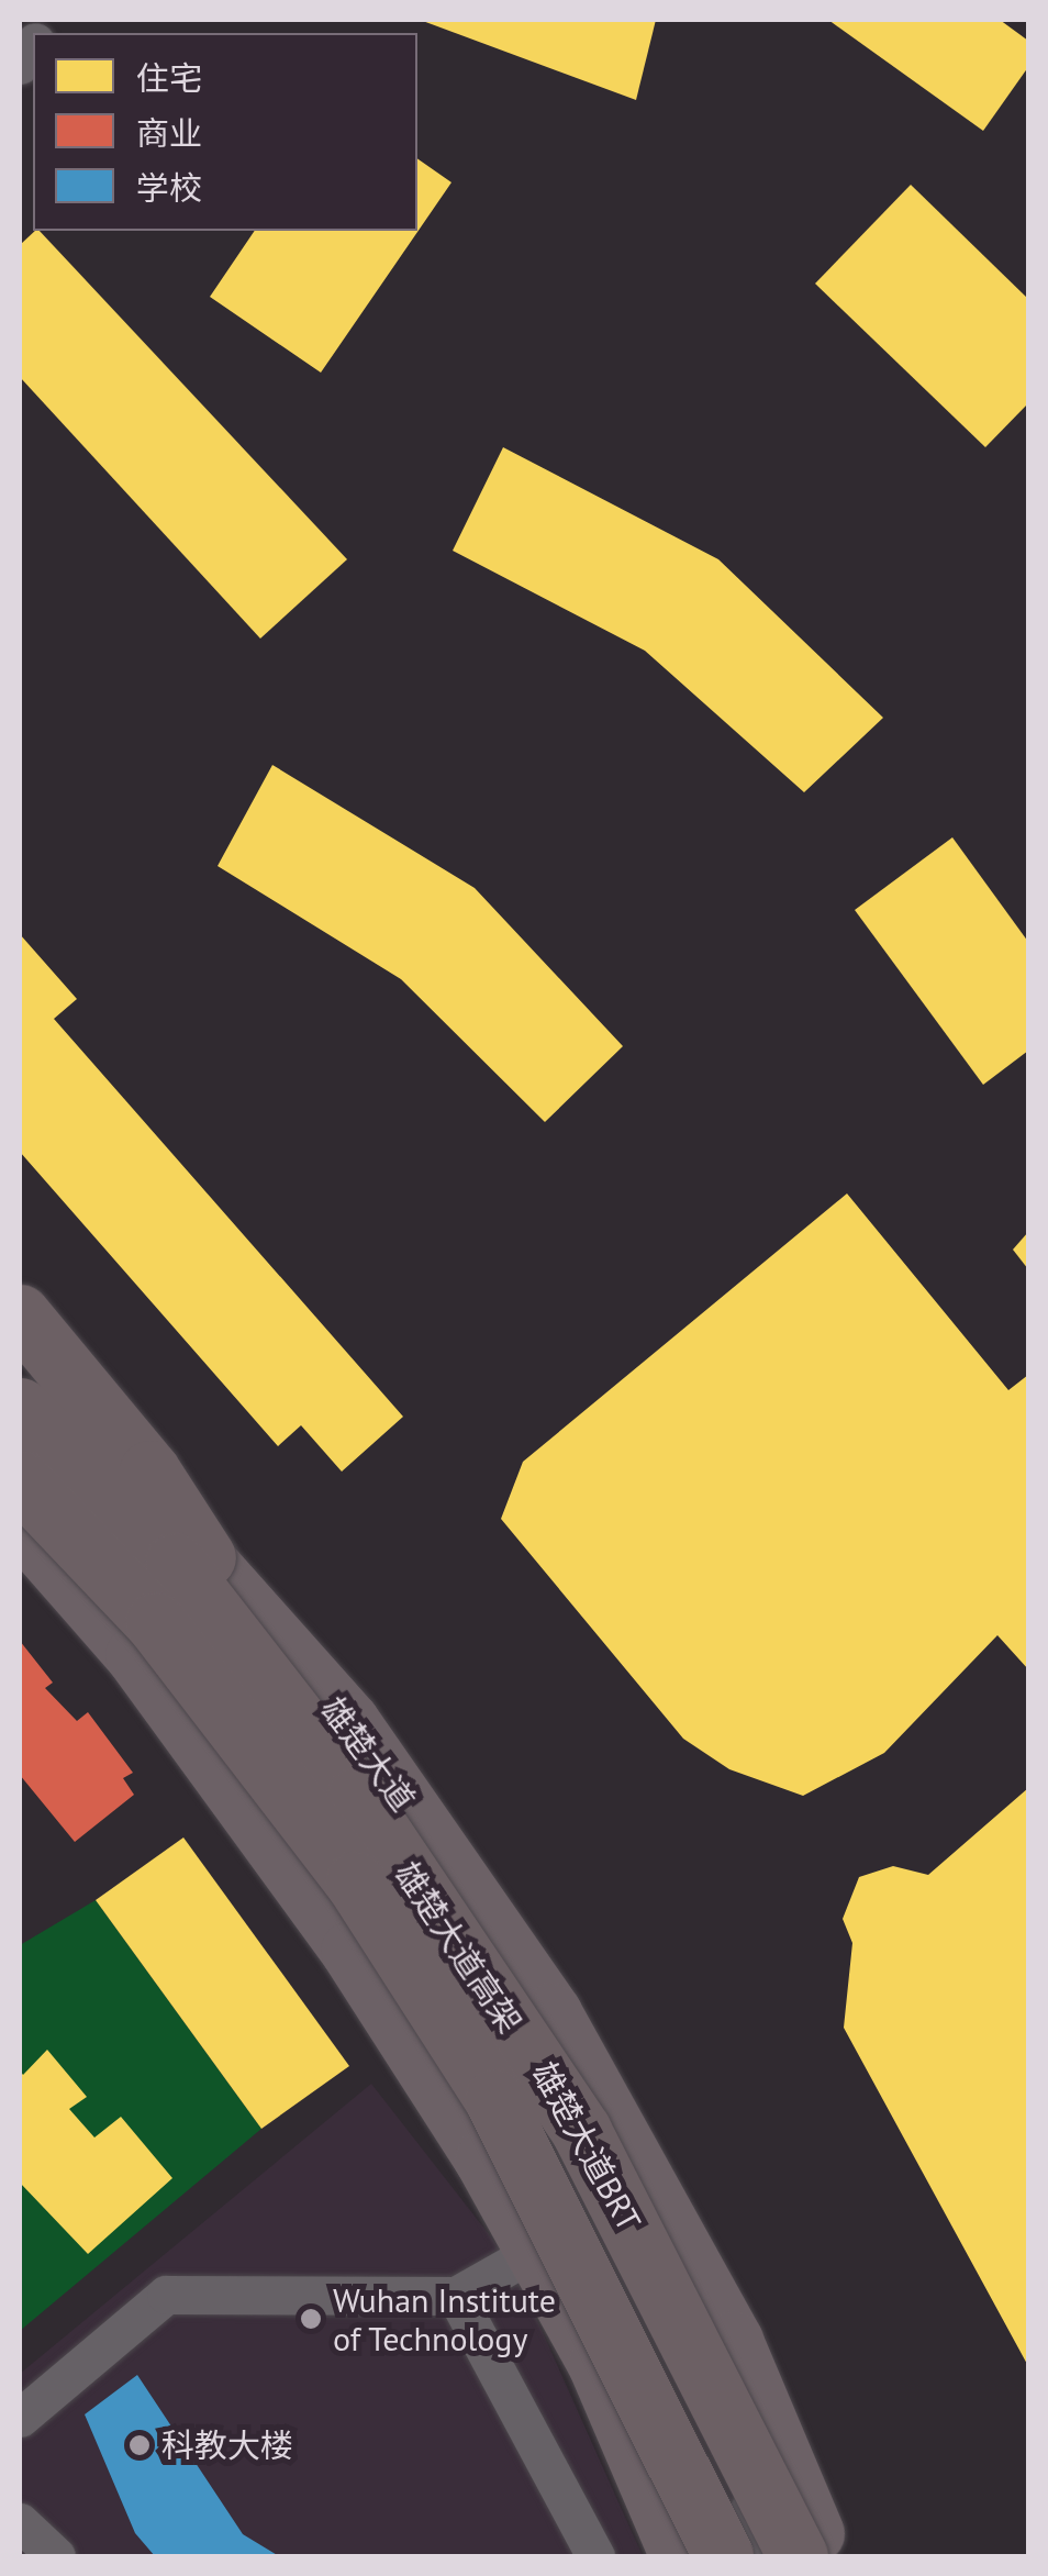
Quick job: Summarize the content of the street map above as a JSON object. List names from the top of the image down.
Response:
{
  "streets": {
    "highway": ["雄楚大道高架"],
    "main road": ["雄楚大道"]
  },
  "places": ["Wuhan Institute of Technology", "科教大楼"],
  "legend": ["住宅", "商业", "学校"]
}
